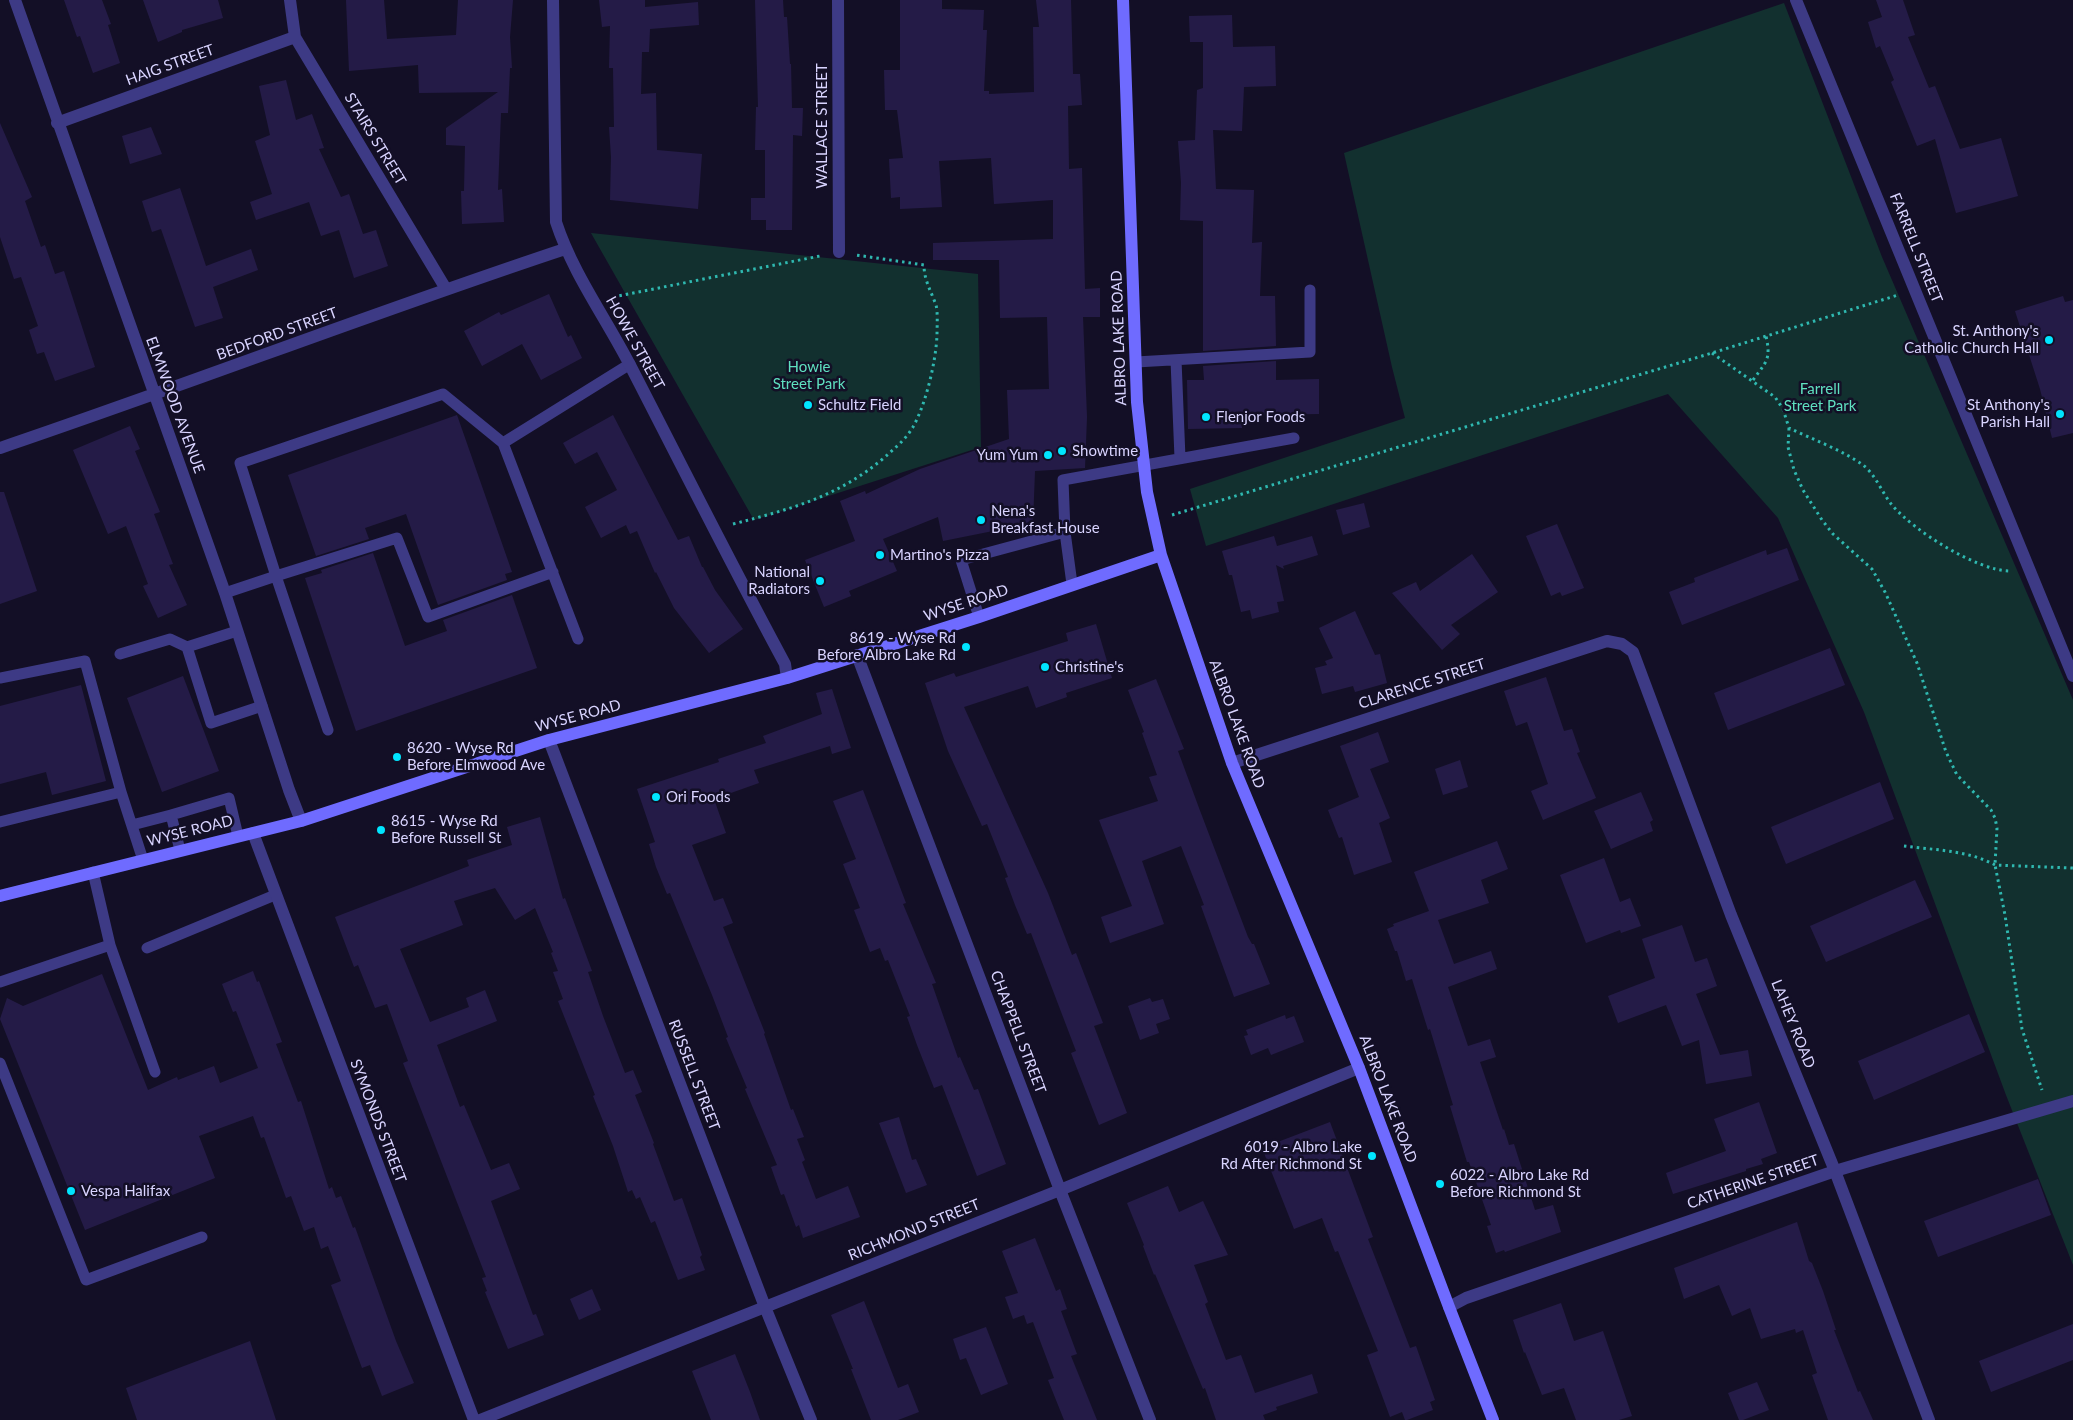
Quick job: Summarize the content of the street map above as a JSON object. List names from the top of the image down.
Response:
{
  "streets": {
    "main road": ["ALBRO LAKE ROAD", "WYSE ROAD"],
    "street": [
      "HAIG STREET",
      "WALLACE STREET",
      "STAIRS STREET",
      "FARRELL STREET",
      "BEDFORD STREET",
      "HOWE STREET",
      "ELMWOOD AVENUE",
      "CLARENCE STREET",
      "LAHEY ROAD",
      "CHAPPELL STREET",
      "RUSSELL STREET",
      "SYMONDS STREET",
      "CATHERINE STREET",
      "RICHMOND STREET"
    ]
  },
  "crossings": [
    ["HAIG STREET", "STAIRS STREET"],
    ["HAIG STREET", "ELMWOOD AVENUE"],
    ["STAIRS STREET", "BEDFORD STREET"],
    ["BEDFORD STREET", "HOWE STREET"],
    ["BEDFORD STREET", "ELMWOOD AVENUE"],
    ["ALBRO LAKE ROAD", "WYSE ROAD"],
    ["ALBRO LAKE ROAD", "CLARENCE STREET"],
    ["ALBRO LAKE ROAD", "CATHERINE STREET"],
    ["ALBRO LAKE ROAD", "RICHMOND STREET"],
    ["HOWE STREET", "WYSE ROAD"],
    ["ELMWOOD AVENUE", "WYSE ROAD"],
    ["WYSE ROAD", "CHAPPELL STREET"],
    ["WYSE ROAD", "RUSSELL STREET"],
    ["WYSE ROAD", "SYMONDS STREET"],
    ["CLARENCE STREET", "LAHEY ROAD"],
    ["LAHEY ROAD", "CATHERINE STREET"],
    ["CHAPPELL STREET", "RICHMOND STREET"],
    ["RUSSELL STREET", "RICHMOND STREET"]
  ],
  "parks": ["Howie Street Park", "Farrell Street Park"],
  "places": [
    "St. Anthony's Catholic Church Hall",
    "Schultz Field",
    "St Anthony's Parish Hall",
    "Flenjor Foods",
    "Showtime",
    "Yum Yum",
    "Nena's Breakfast House",
    "Martino's Pizza",
    "National Radiators",
    "8619 - Wyse Rd Before Albro Lake Rd",
    "Christine's",
    "8620 - Wyse Rd Before Elmwood Ave",
    "Ori Foods",
    "8615 - Wyse Rd Before Russell St",
    "6019 - Albro Lake Rd After Richmond St",
    "6022 - Albro Lake Rd Before Richmond St",
    "Vespa Halifax"
  ]
}
